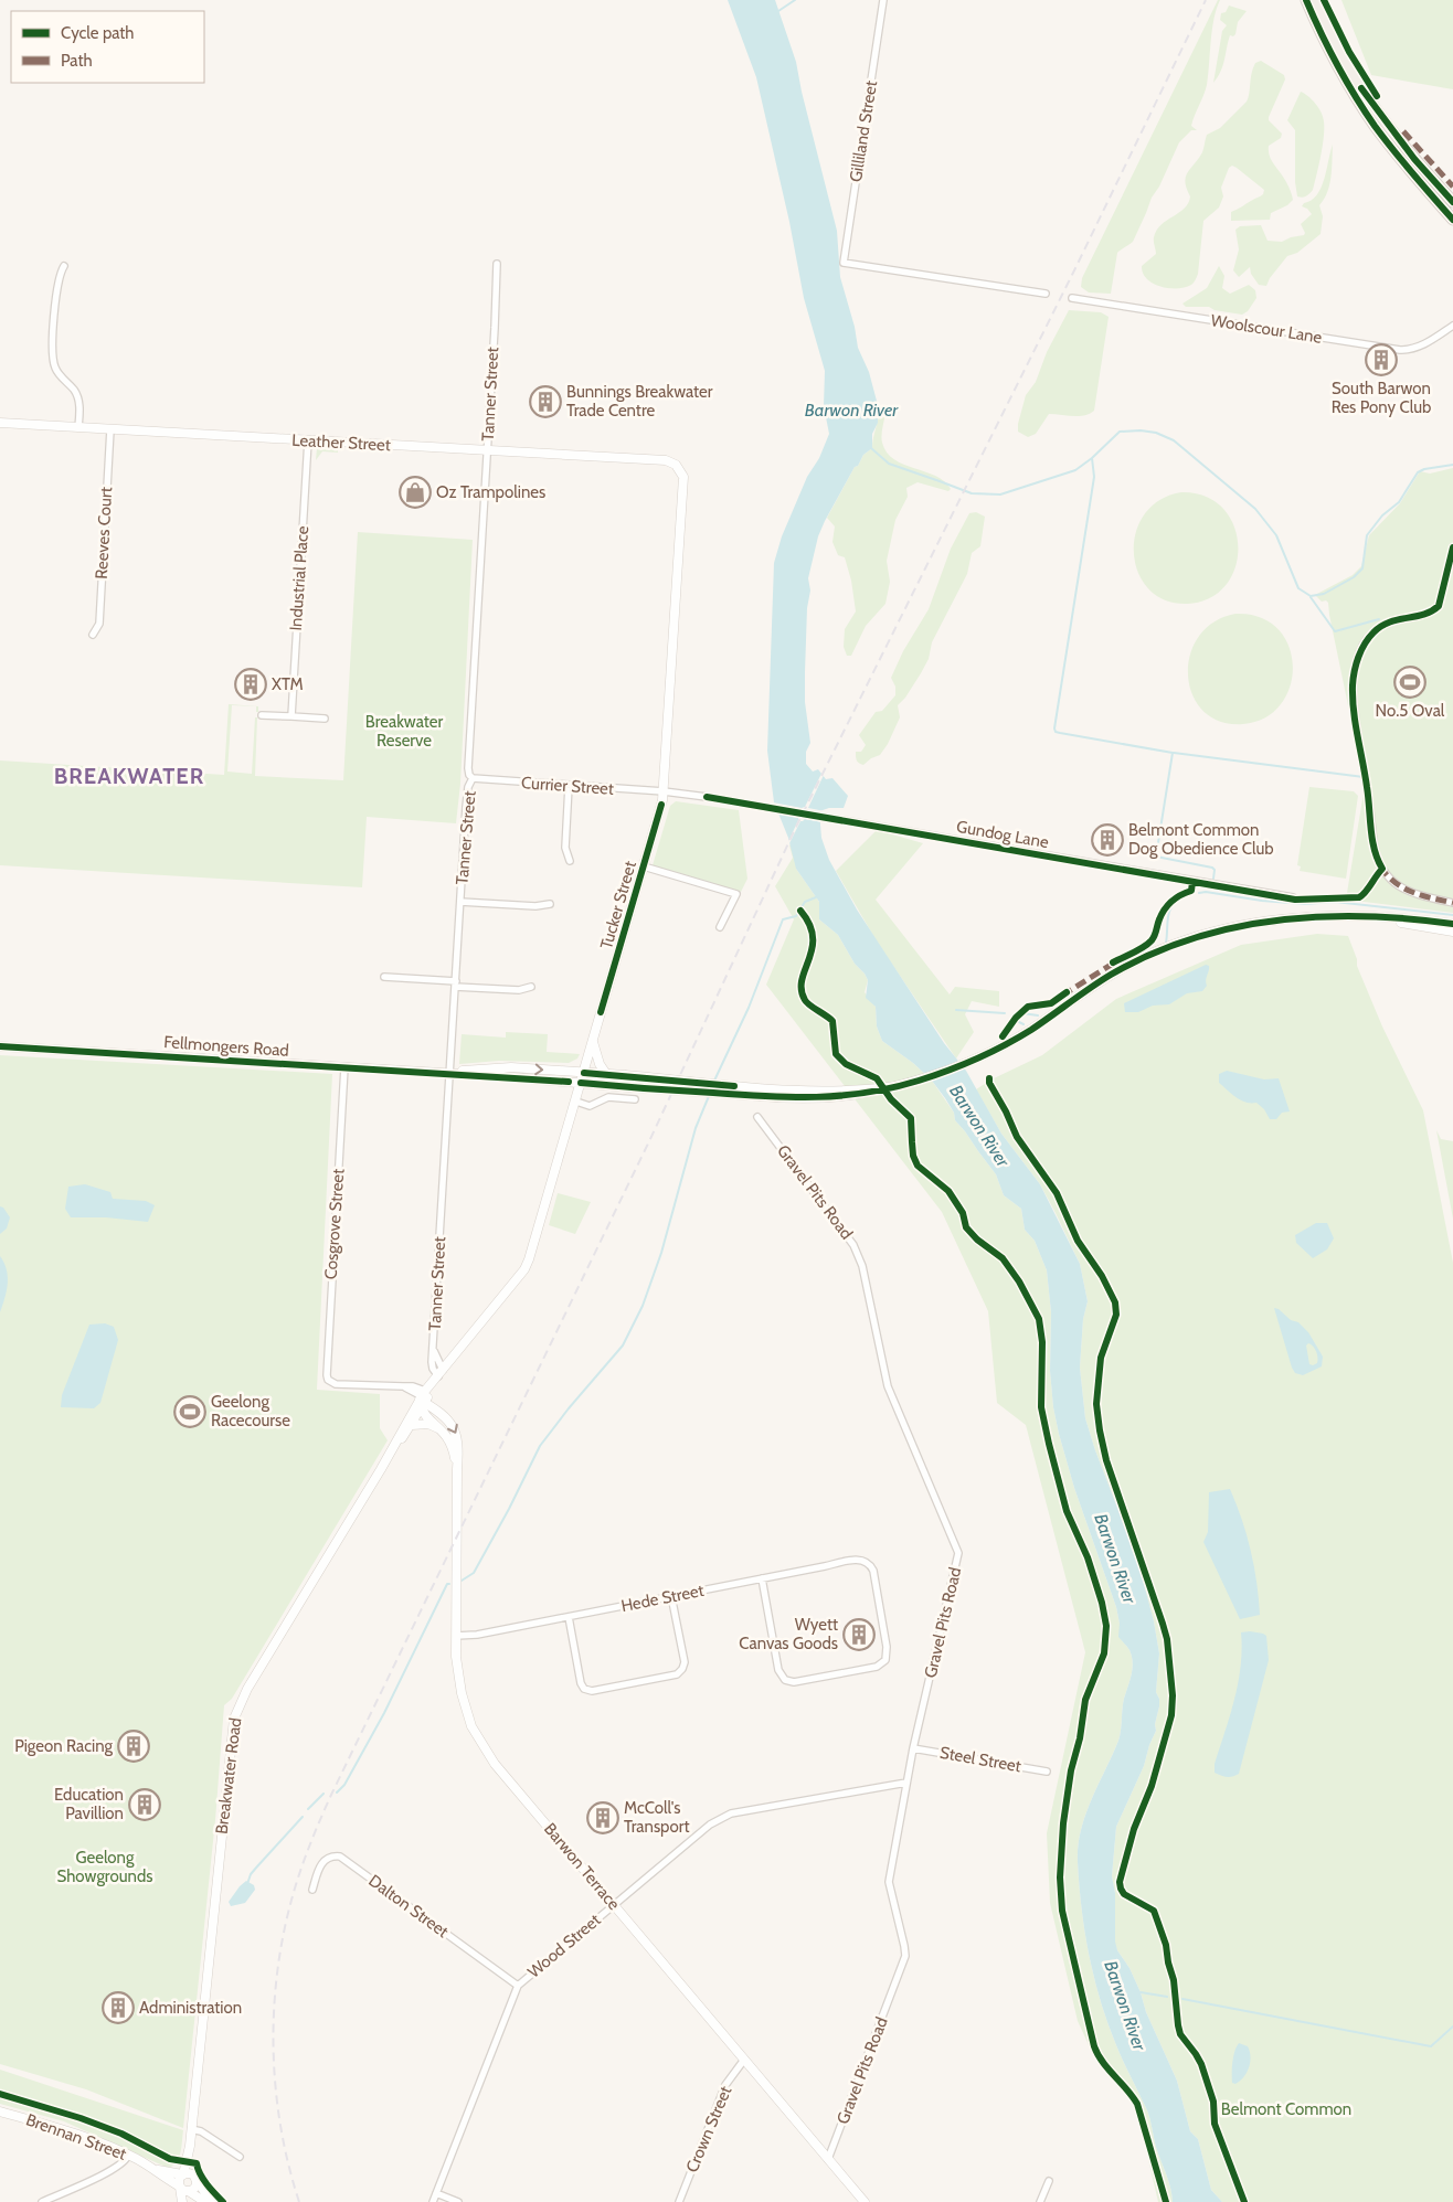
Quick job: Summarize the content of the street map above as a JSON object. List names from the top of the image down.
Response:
{
  "streets": {
    "street": [
      "Gilliland Street",
      "Woolscour Lane",
      "Tanner Street",
      "Leather Street",
      "Reeves Court",
      "Industrial Place",
      "Currier Street",
      "Gundog Lane",
      "Tucker Street",
      "Fellmongers Road",
      "Gravel Pits Road",
      "Cosgrove Street",
      "Hede Street",
      "Steel Street",
      "Breakwater Road",
      "Barwon Terrace",
      "Dalton Street",
      "Wood Street",
      "Crown Street",
      "Brennan Street"
    ]
  },
  "crossings": [
    ["Tanner Street", "Leather Street"],
    ["Tanner Street", "Currier Street"],
    ["Tanner Street", "Tucker Street"],
    ["Tanner Street", "Fellmongers Road"],
    ["Leather Street", "Reeves Court"],
    ["Leather Street", "Industrial Place"],
    ["Leather Street", "Tucker Street"],
    ["Currier Street", "Gundog Lane"],
    ["Currier Street", "Tucker Street"],
    ["Gundog Lane", "Tucker Street"],
    ["Tucker Street", "Fellmongers Road"],
    ["Tucker Street", "Cosgrove Street"],
    ["Tucker Street", "Breakwater Road"],
    ["Tucker Street", "Barwon Terrace"],
    ["Fellmongers Road", "Cosgrove Street"],
    ["Gravel Pits Road", "Steel Street"],
    ["Gravel Pits Road", "Barwon Terrace"],
    ["Gravel Pits Road", "Wood Street"],
    ["Cosgrove Street", "Barwon Terrace"],
    ["Hede Street", "Barwon Terrace"],
    ["Breakwater Road", "Brennan Street"],
    ["Barwon Terrace", "Wood Street"],
    ["Barwon Terrace", "Crown Street"],
    ["Dalton Street", "Wood Street"]
  ],
  "districts": ["BREAKWATER"],
  "water": ["Barwon River"],
  "parks": ["Breakwater Reserve", "Geelong Showgrounds", "Belmont Common"],
  "places": {
    "building": [
      "South Barwon Res Pony Club",
      "Bunnings Breakwater Trade Centre",
      "XTM",
      "Belmont Common Dog Obedience Club",
      "Wyett Canvas Goods",
      "Pigeon Racing",
      "Education Pavillion",
      "McColl's Transport",
      "Administration"
    ],
    "shop": ["Oz Trampolines"],
    "sports": ["No.5 Oval", "Geelong Racecourse"]
  },
  "legend": ["Cycle path", "Path"]
}
